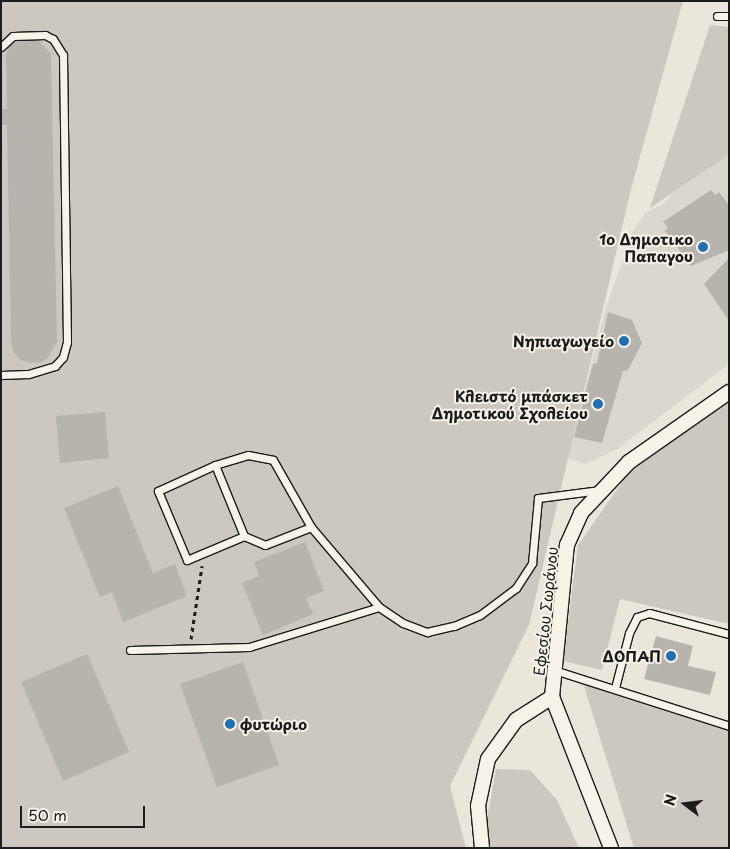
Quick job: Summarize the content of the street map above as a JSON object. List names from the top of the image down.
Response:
{
  "streets": {
    "street": ["Εφεσίου Σωράνου"]
  },
  "places": [
    "1ο Δημοτικο Παπαγου",
    "Νηπιαγωγείο",
    "Κλειστό μπάσκετ Δημοτικού Σχολείου",
    "ΔΟΠΑΠ",
    "φυτώριο"
  ],
  "scale_bar": "50 m",
  "north": "left"
}
